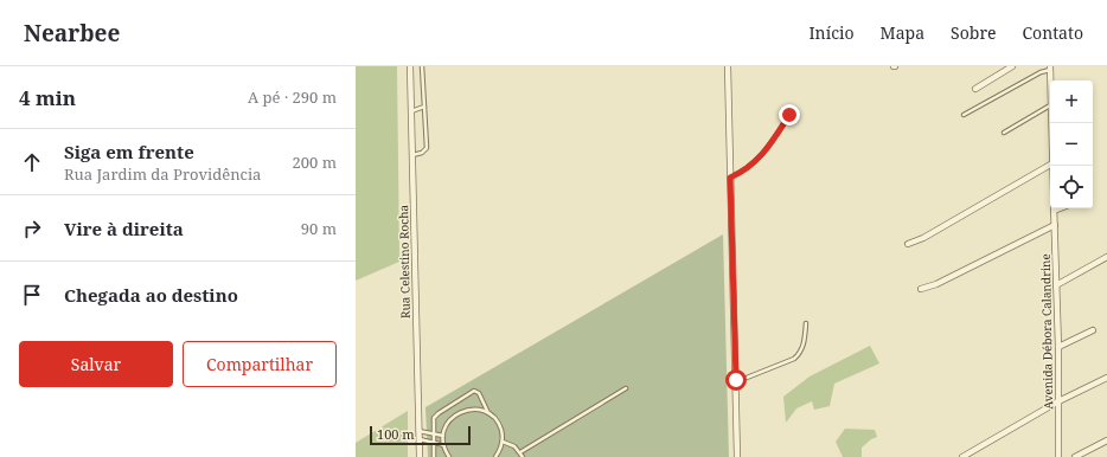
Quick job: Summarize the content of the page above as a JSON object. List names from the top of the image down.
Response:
{
  "streets": {
    "street": ["Rua Celestino Rocha", "Avenida Débora Calandrine"]
  },
  "scale_bar": "100 m",
  "page": {
    "header": "Nearbee",
    "nav": [
      "Início",
      "Mapa",
      "Sobre",
      "Contato"
    ],
    "heading": ["4 min", "A pé · 290 m"],
    "map_buttons": ["+", "−"],
    "list": [
      ["Siga em frente", "Rua Jardim da Providência", "200 m"],
      ["Vire à direita", "90 m"],
      "Chegada ao destino"
    ],
    "buttons": ["Salvar", "Compartilhar"],
    "scale": "100 m"
  }
}
